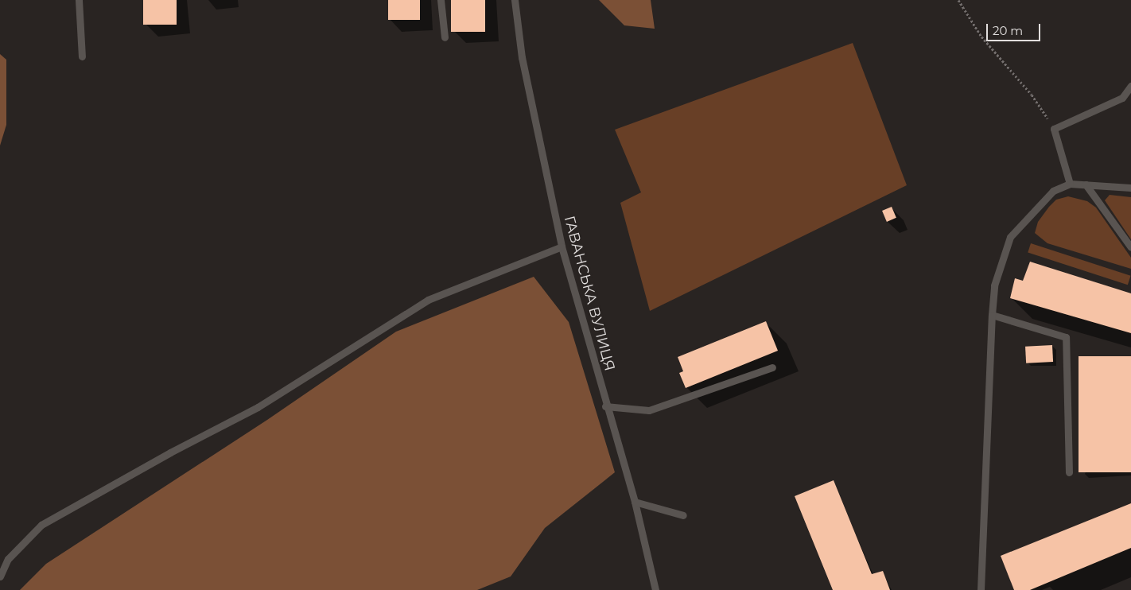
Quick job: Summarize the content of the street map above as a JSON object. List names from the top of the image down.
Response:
{
  "streets": {
    "lane": ["ГАВАНСЬКА ВУЛИЦЯ"]
  },
  "scale_bar": "20 m"
}
